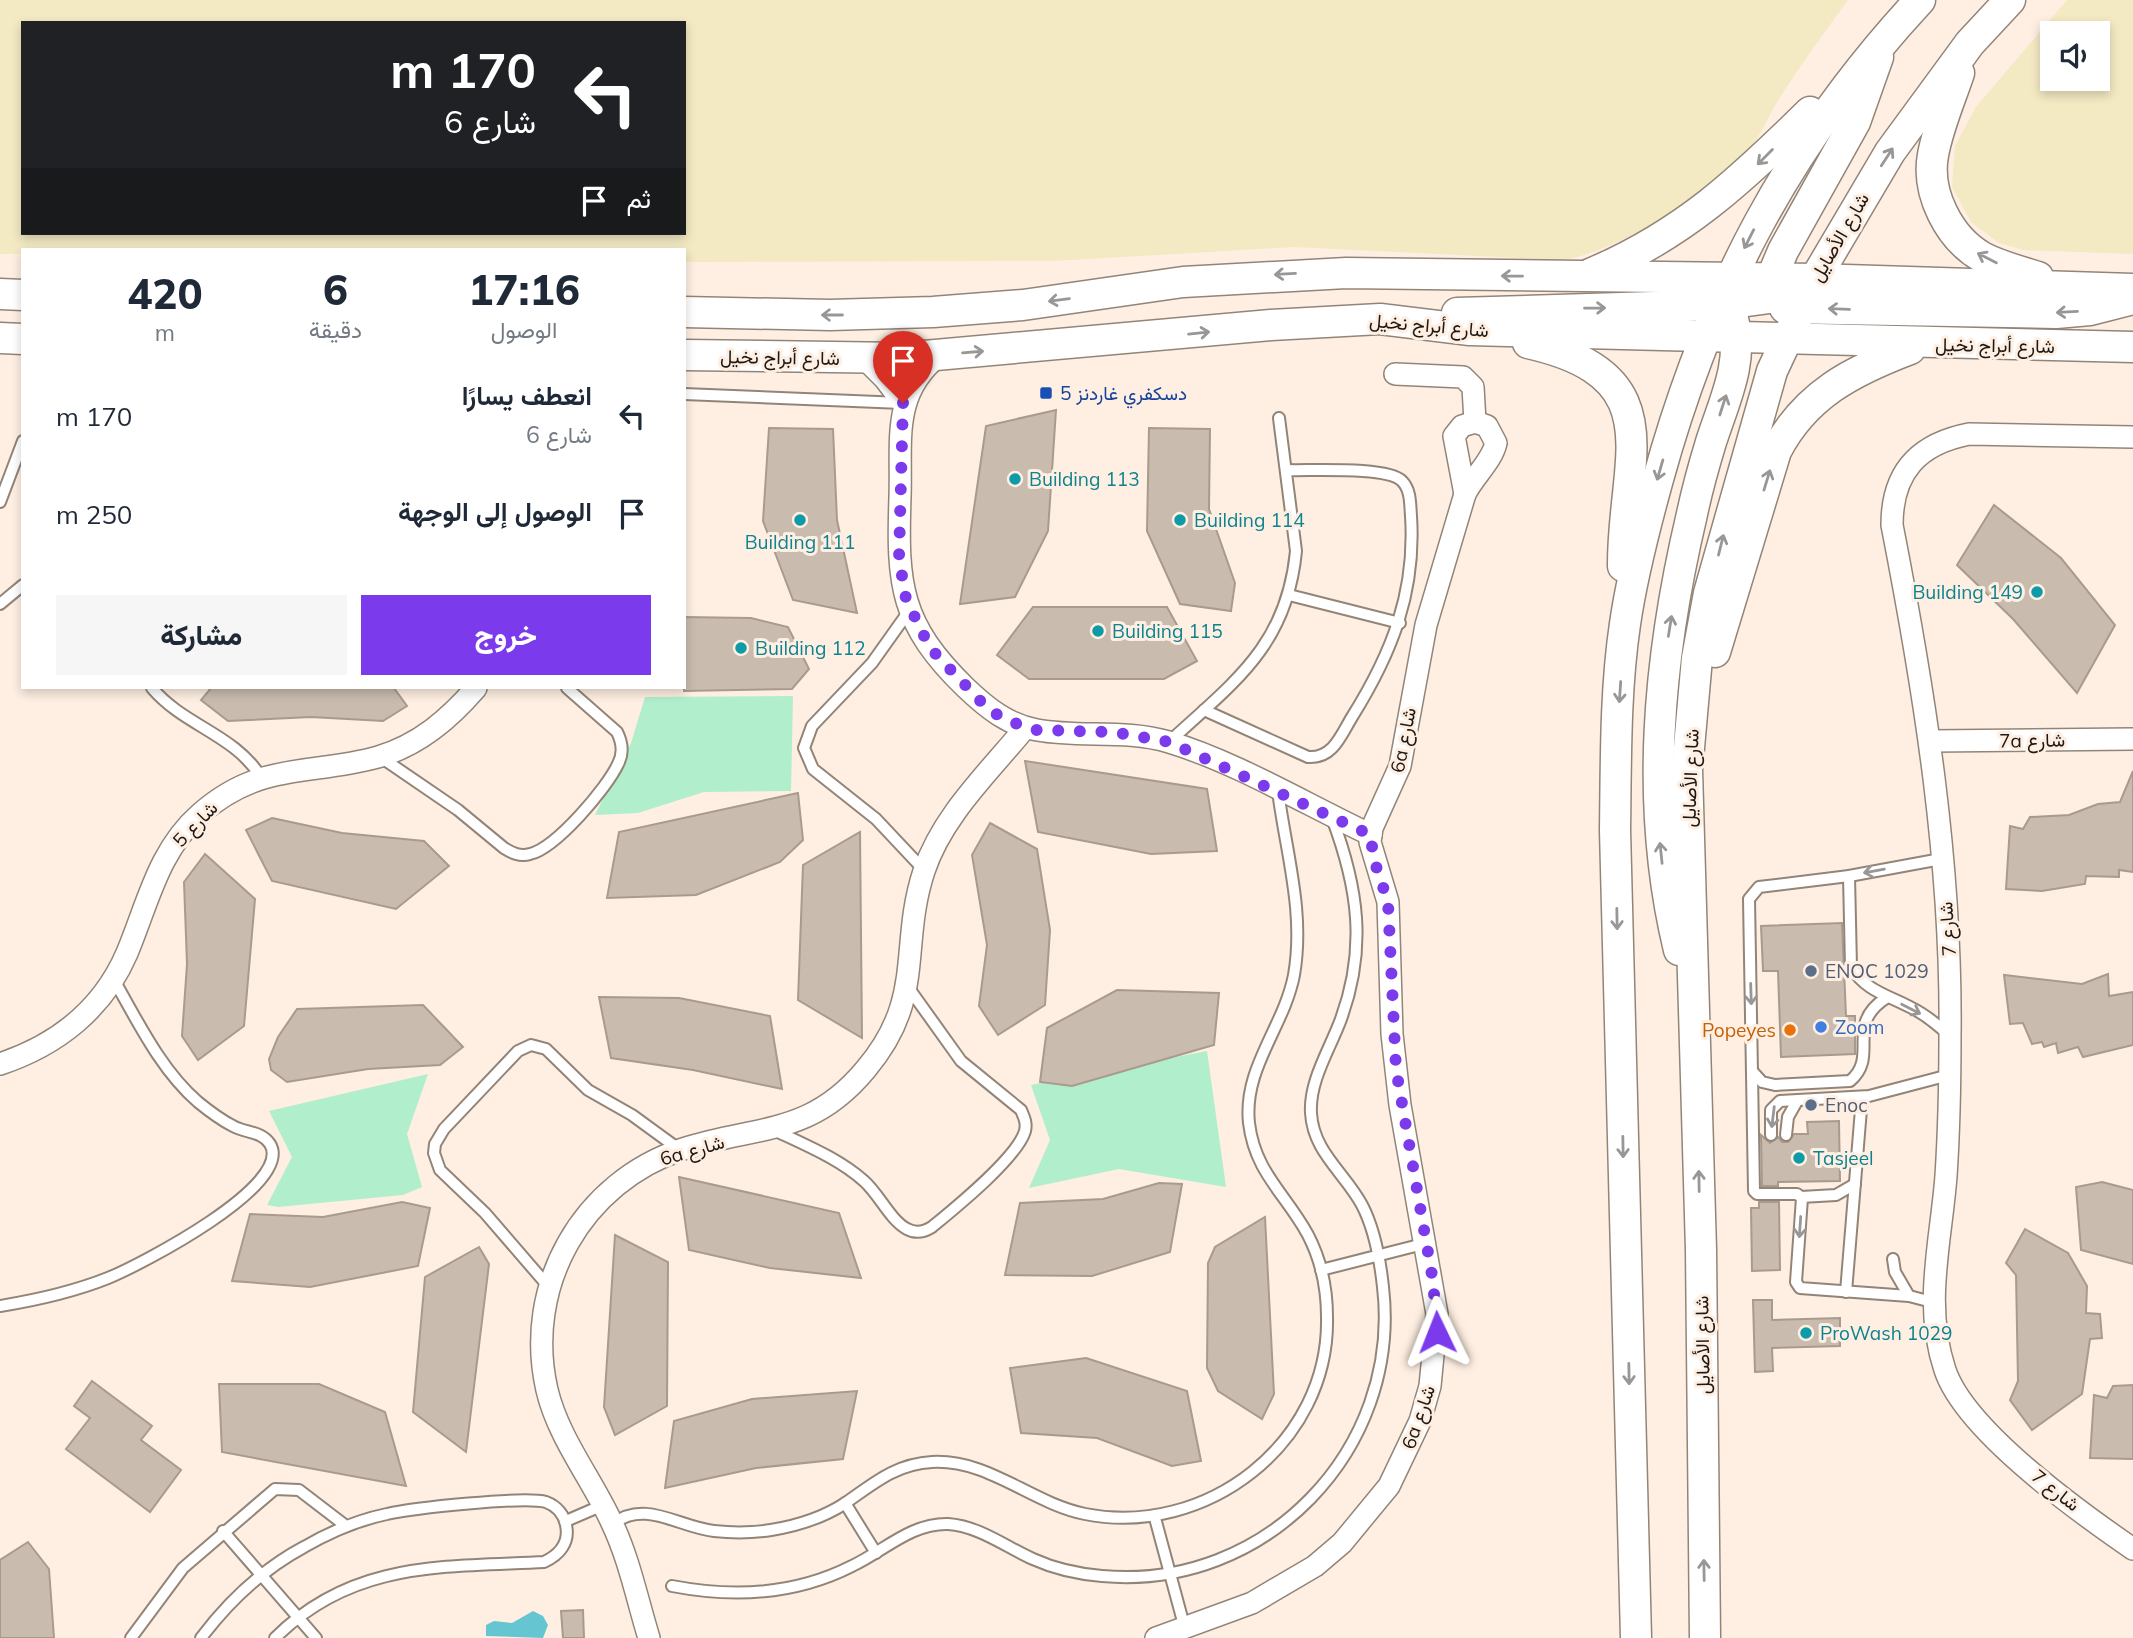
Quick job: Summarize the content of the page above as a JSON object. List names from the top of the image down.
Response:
{
  "streets": {
    "main road": ["شارع الأصايل", "شارع أبراج نخيل"],
    "street": [
      "6a شارع",
      "7a شارع",
      "شارع 5",
      "شارع 7"
    ]
  },
  "crossings": [
    ["شارع الأصايل", "شارع أبراج نخيل"],
    ["7a شارع", "شارع 7"]
  ],
  "places": {
    "transit": ["دسكفري غاردنز 5"],
    "other": [
      "Building 113",
      "Building 111",
      "Building 114",
      "Building 149",
      "Building 115",
      "Building 112",
      "ENOC 1029",
      "Zoom",
      "Popeyes",
      "Enoc",
      "Tasjeel",
      "ProWash 1029"
    ]
  },
  "page": {
    "turn": ["170 m", "شارع 6"],
    "then": "ثم",
    "eta": [
      "17:16",
      "الوصول",
      "6",
      "دقيقة",
      "420",
      "m"
    ],
    "list": [
      {
        "name": "انعطف يسارًا",
        "note": "شارع 6",
        "value": "170 m"
      },
      {
        "name": "الوصول إلى الوجهة",
        "value": "250 m"
      }
    ],
    "buttons": ["خروج", "مشاركة"]
  }
}
